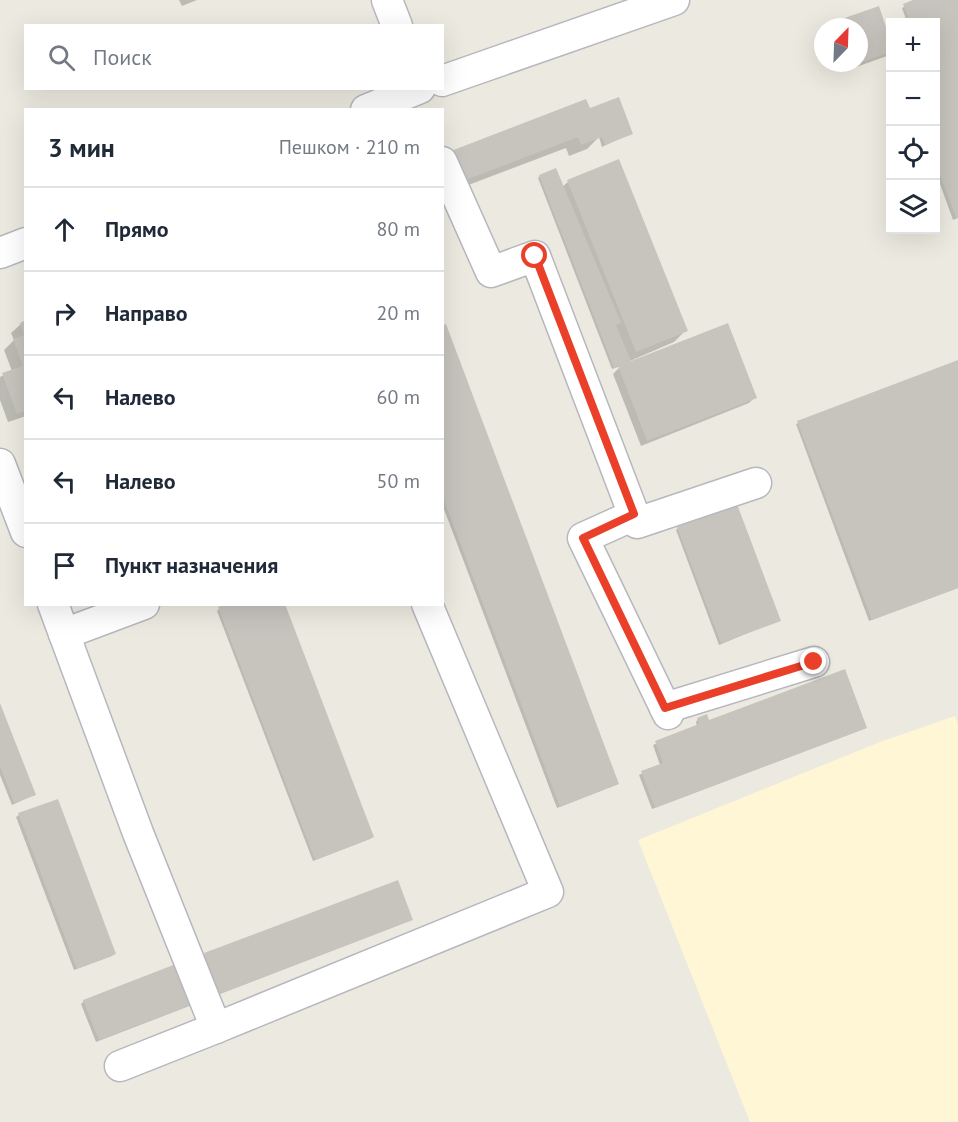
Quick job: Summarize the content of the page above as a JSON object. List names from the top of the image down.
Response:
{
  "north": "top right",
  "page": {
    "map_buttons": ["+", "−"],
    "search": "Поиск",
    "heading": ["3 мин", "Пешком · 210 m"],
    "list": [
      ["Прямо", "80 m"],
      ["Направо", "20 m"],
      ["Налево", "60 m"],
      ["Налево", "50 m"],
      "Пункт назначения"
    ]
  }
}
